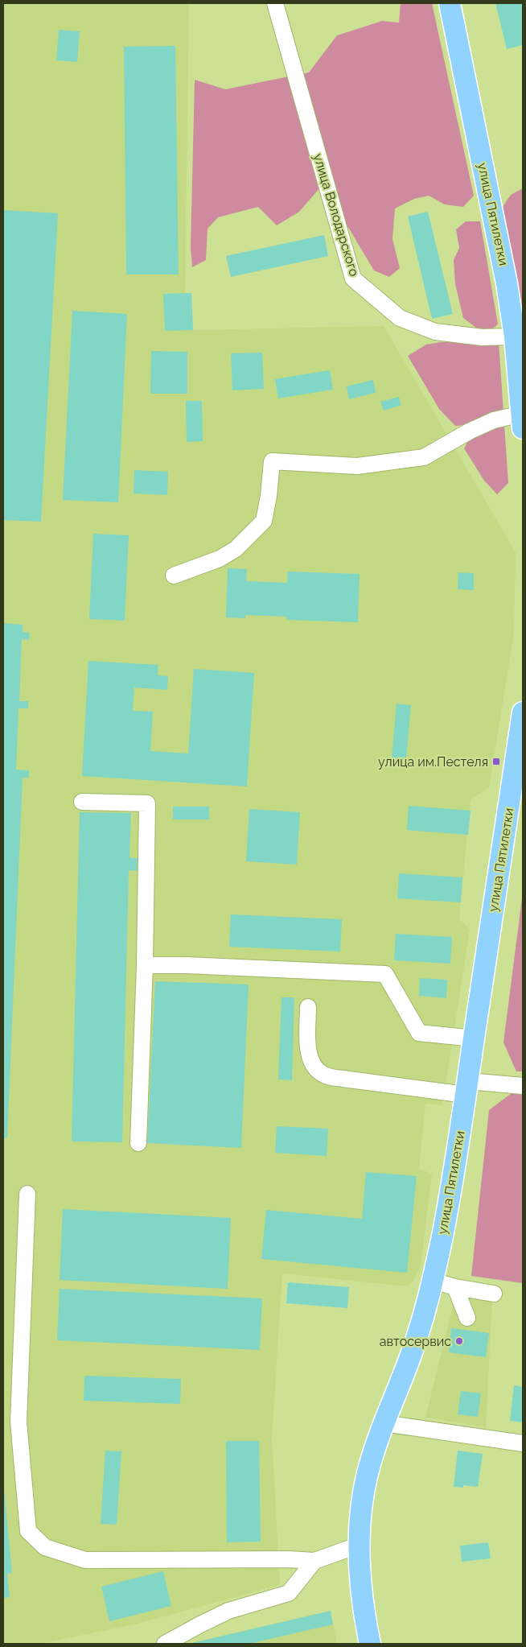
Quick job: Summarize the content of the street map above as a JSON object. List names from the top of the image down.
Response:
{
  "streets": {
    "main road": ["улица Пятилетки"],
    "street": ["улица Володарского"]
  },
  "crossings": [
    ["улица Пятилетки", "улица Володарского"]
  ],
  "places": {
    "transit": ["улица им.Пестеля"],
    "other": ["автосервис"]
  }
}
